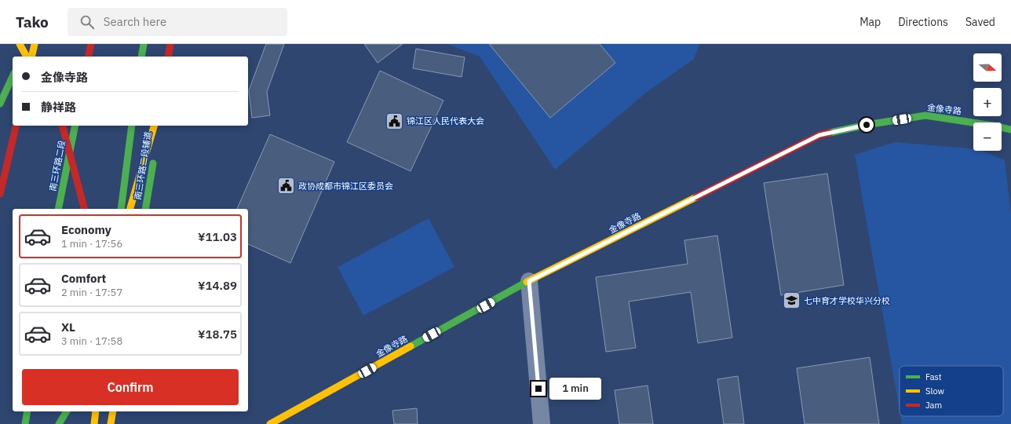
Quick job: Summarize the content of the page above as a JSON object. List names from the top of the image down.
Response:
{
  "streets": {
    "main road": ["金像寺路", "南三环路二段", "南三环路二段辅道"]
  },
  "places": {
    "public building": ["锦江区人民代表大会", "政协成都市锦江区委员会"],
    "school or university": ["七中育才学校华兴分校"]
  },
  "legend": ["Fast", "Slow", "Jam"],
  "north": "right",
  "page": {
    "header": "Tako",
    "search": "Search here",
    "nav": ["Map", "Directions", "Saved"],
    "map_buttons": ["+", "−"],
    "banner": ["金像寺路", "静祥路"],
    "list": [
      {
        "name": "Economy",
        "note": "1 min · 17:56",
        "value": "¥11.03"
      },
      {
        "name": "Comfort",
        "note": "2 min · 17:57",
        "value": "¥14.89"
      },
      {
        "name": "XL",
        "note": "3 min · 17:58",
        "value": "¥18.75"
      }
    ],
    "buttons": "Confirm",
    "bubble": "1 min"
  }
}
